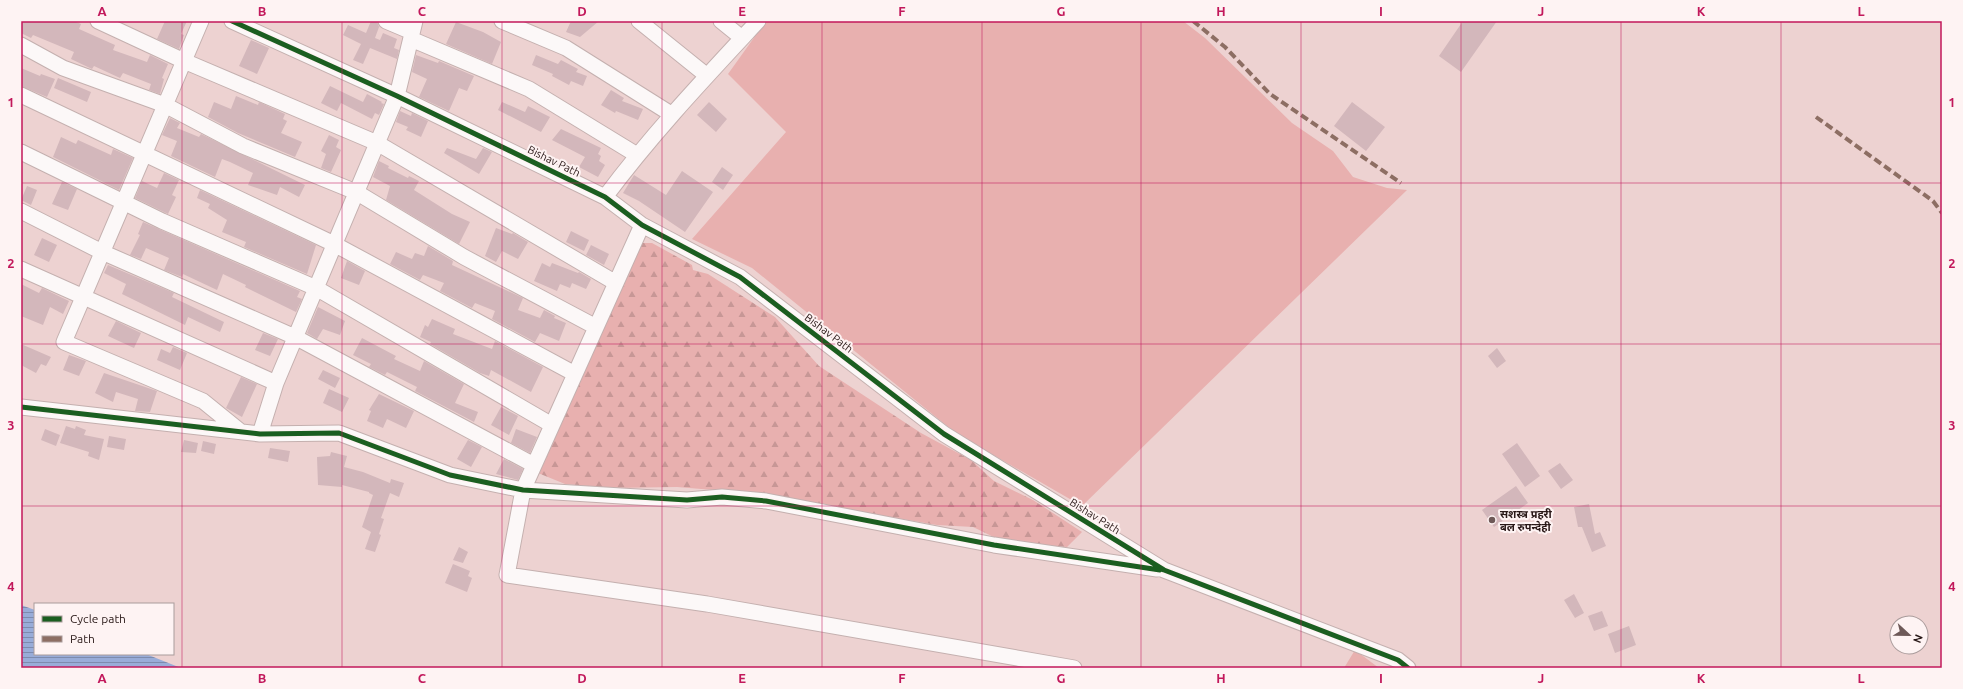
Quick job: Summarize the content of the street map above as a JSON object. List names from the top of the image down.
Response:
{
  "streets": {
    "street": ["Bishav Path"]
  },
  "places": ["सशस्त्र प्रहरी बल रुपन्देही"],
  "legend": ["Cycle path", "Path"],
  "north": "right",
  "grid": {
    "columns": [
      "A",
      "B",
      "C",
      "D",
      "E",
      "F",
      "G",
      "H",
      "I",
      "J",
      "K",
      "L"
    ],
    "rows": [
      "1",
      "2",
      "3",
      "4"
    ]
  }
}
